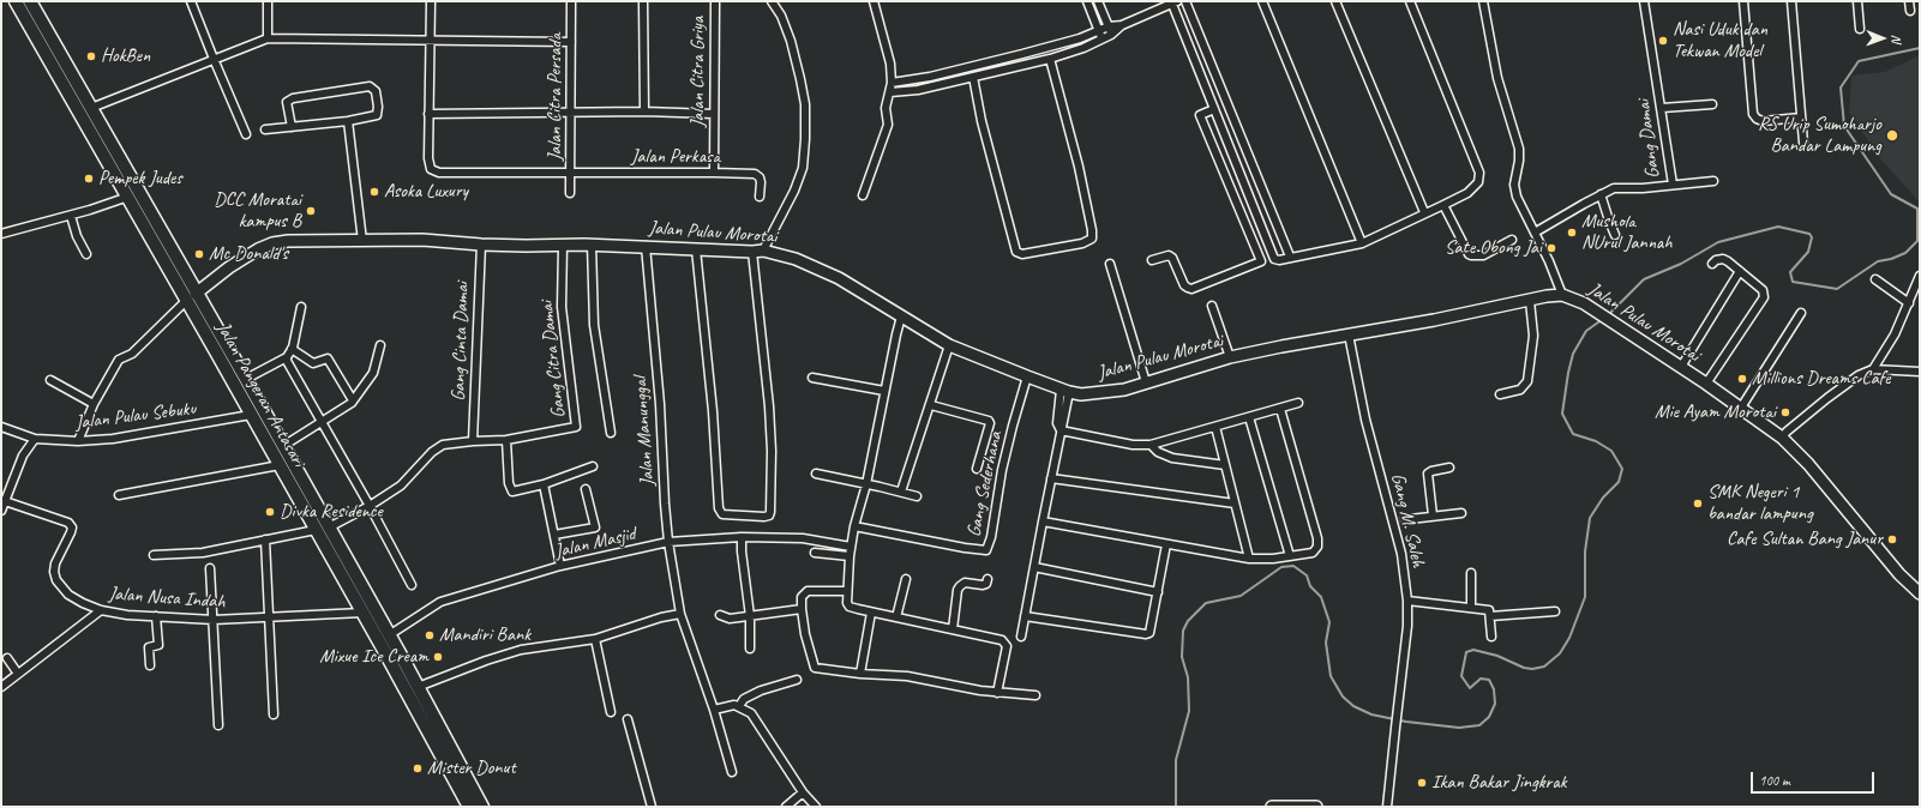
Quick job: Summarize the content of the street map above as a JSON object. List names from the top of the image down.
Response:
{
  "streets": {
    "main road": ["Jalan Pangeran Antasari"],
    "street": [
      "Jalan Citra Griya",
      "Jalan Citra Persada",
      "Gang Damai",
      "Jalan Perkasa",
      "Jalan Pulau Morotai",
      "Gang Cinta Damai",
      "Gang Citra Damai",
      "Jalan Pulau Sebuku",
      "Jalan Manunggal",
      "Gang Sederhana",
      "Gang M. Saleh",
      "Jalan Masjid",
      "Jalan Nusa Indah"
    ]
  },
  "crossings": [
    ["Jalan Citra Griya", "Jalan Perkasa"],
    ["Jalan Citra Persada", "Jalan Perkasa"],
    ["Jalan Pulau Morotai", "Gang Cinta Damai"],
    ["Jalan Pulau Morotai", "Gang Citra Damai"],
    ["Jalan Pulau Morotai", "Jalan Pangeran Antasari"],
    ["Jalan Pulau Morotai", "Jalan Manunggal"],
    ["Jalan Pulau Morotai", "Gang Sederhana"],
    ["Jalan Pulau Morotai", "Gang M. Saleh"],
    ["Jalan Pangeran Antasari", "Jalan Pulau Sebuku"],
    ["Jalan Pangeran Antasari", "Jalan Masjid"],
    ["Jalan Pangeran Antasari", "Jalan Nusa Indah"],
    ["Jalan Manunggal", "Jalan Masjid"]
  ],
  "places": [
    "Nasi Uduk dan Tekwan Model",
    "HokBen",
    "RS Urip Sumoharjo Bandar Lampung",
    "Pempek Judes",
    "Asoka Luxury",
    "DCC Moratai kampus B",
    "Mushola NUrul Jannah",
    "Sate Obong Jai",
    "Mc Donald's",
    "Millions Dreams Cafe",
    "Mie Ayam Morotai",
    "SMK Negeri 1 bandar lampung",
    "Divka Residence",
    "Cafe Sultan Bang Janur",
    "Mandiri Bank",
    "Mixue Ice Cream",
    "Mister Donut",
    "Ikan Bakar Jingkrak"
  ],
  "scale_bar": "100 m",
  "north": "right"
}
